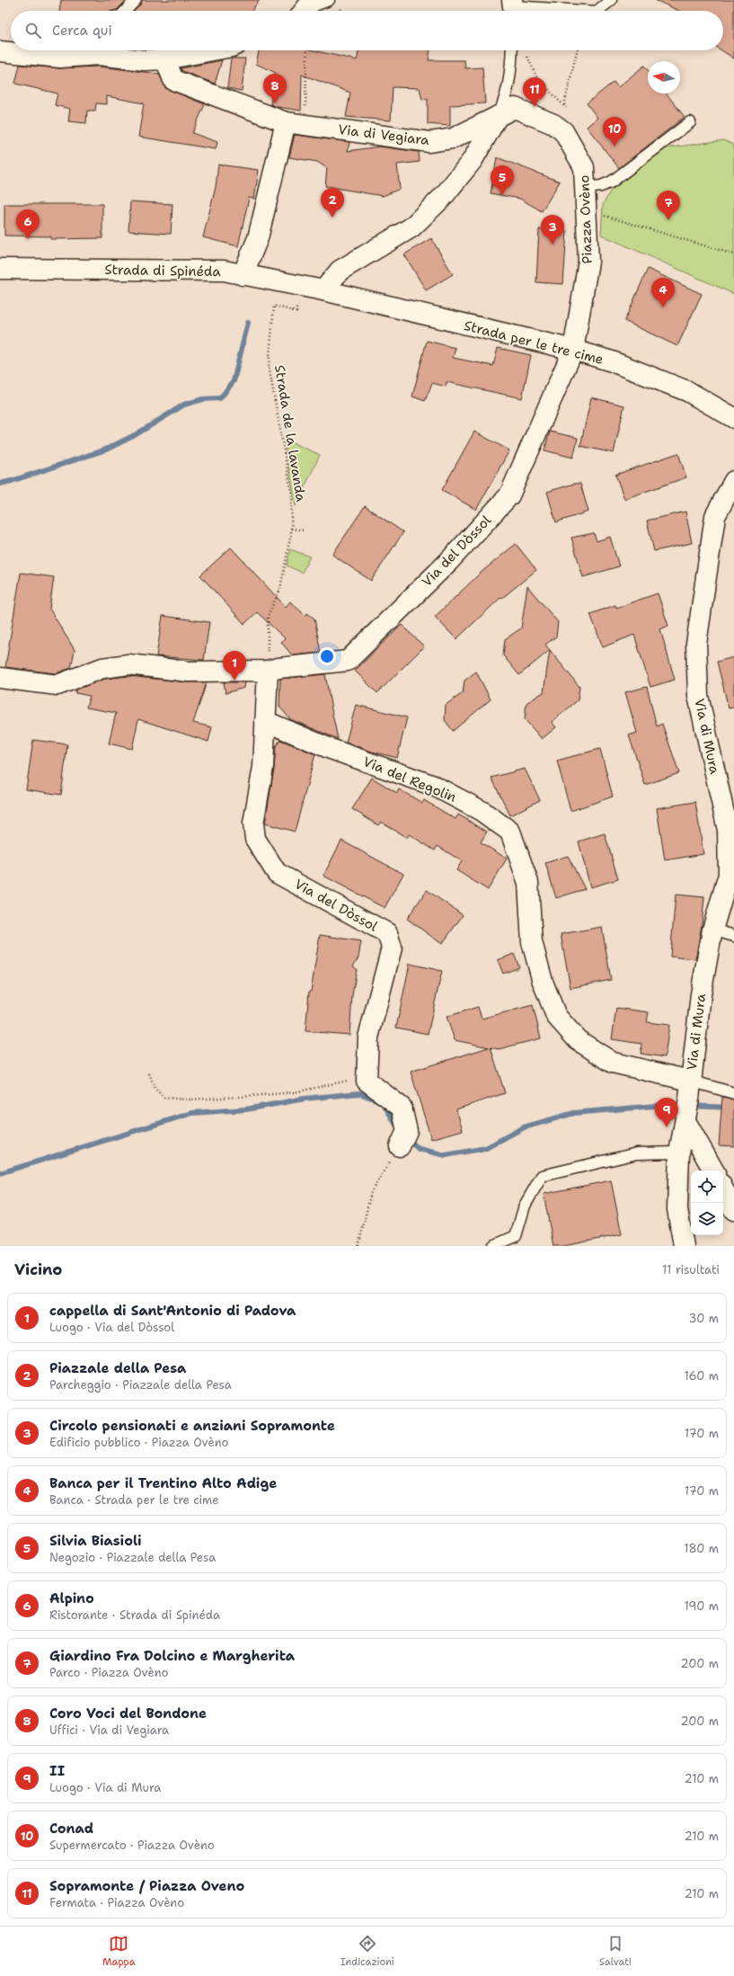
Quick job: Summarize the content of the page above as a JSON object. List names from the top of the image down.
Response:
{
  "streets": {
    "street": [
      "Via di Vegiara",
      "Piazza Ovèno",
      "Strada di Spinéda",
      "Strada per le tre cime",
      "Via del Dòssol",
      "Via di Mura",
      "Via del Regolin"
    ],
    "path": ["Strada de la lavanda"]
  },
  "crossings": [
    ["Via di Vegiara", "Piazza Ovèno"],
    ["Piazza Ovèno", "Strada per le tre cime"],
    ["Piazza Ovèno", "Via del Dòssol"],
    ["Strada di Spinéda", "Strada per le tre cime"],
    ["Strada per le tre cime", "Via del Dòssol"],
    ["Strada de la lavanda", "Via del Dòssol"],
    ["Via del Dòssol", "Via del Regolin"],
    ["Via di Mura", "Via del Regolin"]
  ],
  "north": "left",
  "page": {
    "search": "Cerca qui",
    "pins": [
      "8",
      "11",
      "10",
      "5",
      "2",
      "7",
      "6",
      "3",
      "4",
      "1",
      "9"
    ],
    "heading": ["Vicino", "11 risultati"],
    "list": [
      {
        "mark": "1",
        "name": "cappella di Sant'Antonio di Padova",
        "note": "Luogo · Via del Dòssol",
        "value": "30 m"
      },
      {
        "mark": "2",
        "name": "Piazzale della Pesa",
        "note": "Parcheggio · Piazzale della Pesa",
        "value": "160 m"
      },
      {
        "mark": "3",
        "name": "Circolo pensionati e anziani Sopramonte",
        "note": "Edificio pubblico · Piazza Ovèno",
        "value": "170 m"
      },
      {
        "mark": "4",
        "name": "Banca per il Trentino Alto Adige",
        "note": "Banca · Strada per le tre cime",
        "value": "170 m"
      },
      {
        "mark": "5",
        "name": "Silvia Biasioli",
        "note": "Negozio · Piazzale della Pesa",
        "value": "180 m"
      },
      {
        "mark": "6",
        "name": "Alpino",
        "note": "Ristorante · Strada di Spinéda",
        "value": "190 m"
      },
      {
        "mark": "7",
        "name": "Giardino Fra Dolcino e Margherita",
        "note": "Parco · Piazza Ovèno",
        "value": "200 m"
      },
      {
        "mark": "8",
        "name": "Coro Voci del Bondone",
        "note": "Uffici · Via di Vegiara",
        "value": "200 m"
      },
      {
        "mark": "9",
        "name": "II",
        "note": "Luogo · Via di Mura",
        "value": "210 m"
      },
      {
        "mark": "10",
        "name": "Conad",
        "note": "Supermercato · Piazza Ovèno",
        "value": "210 m"
      },
      {
        "mark": "11",
        "name": "Sopramonte / Piazza Oveno",
        "note": "Fermata · Piazza Ovèno",
        "value": "210 m"
      }
    ],
    "nav": ["Mappa", "Indicazioni", "Salvati"]
  }
}
